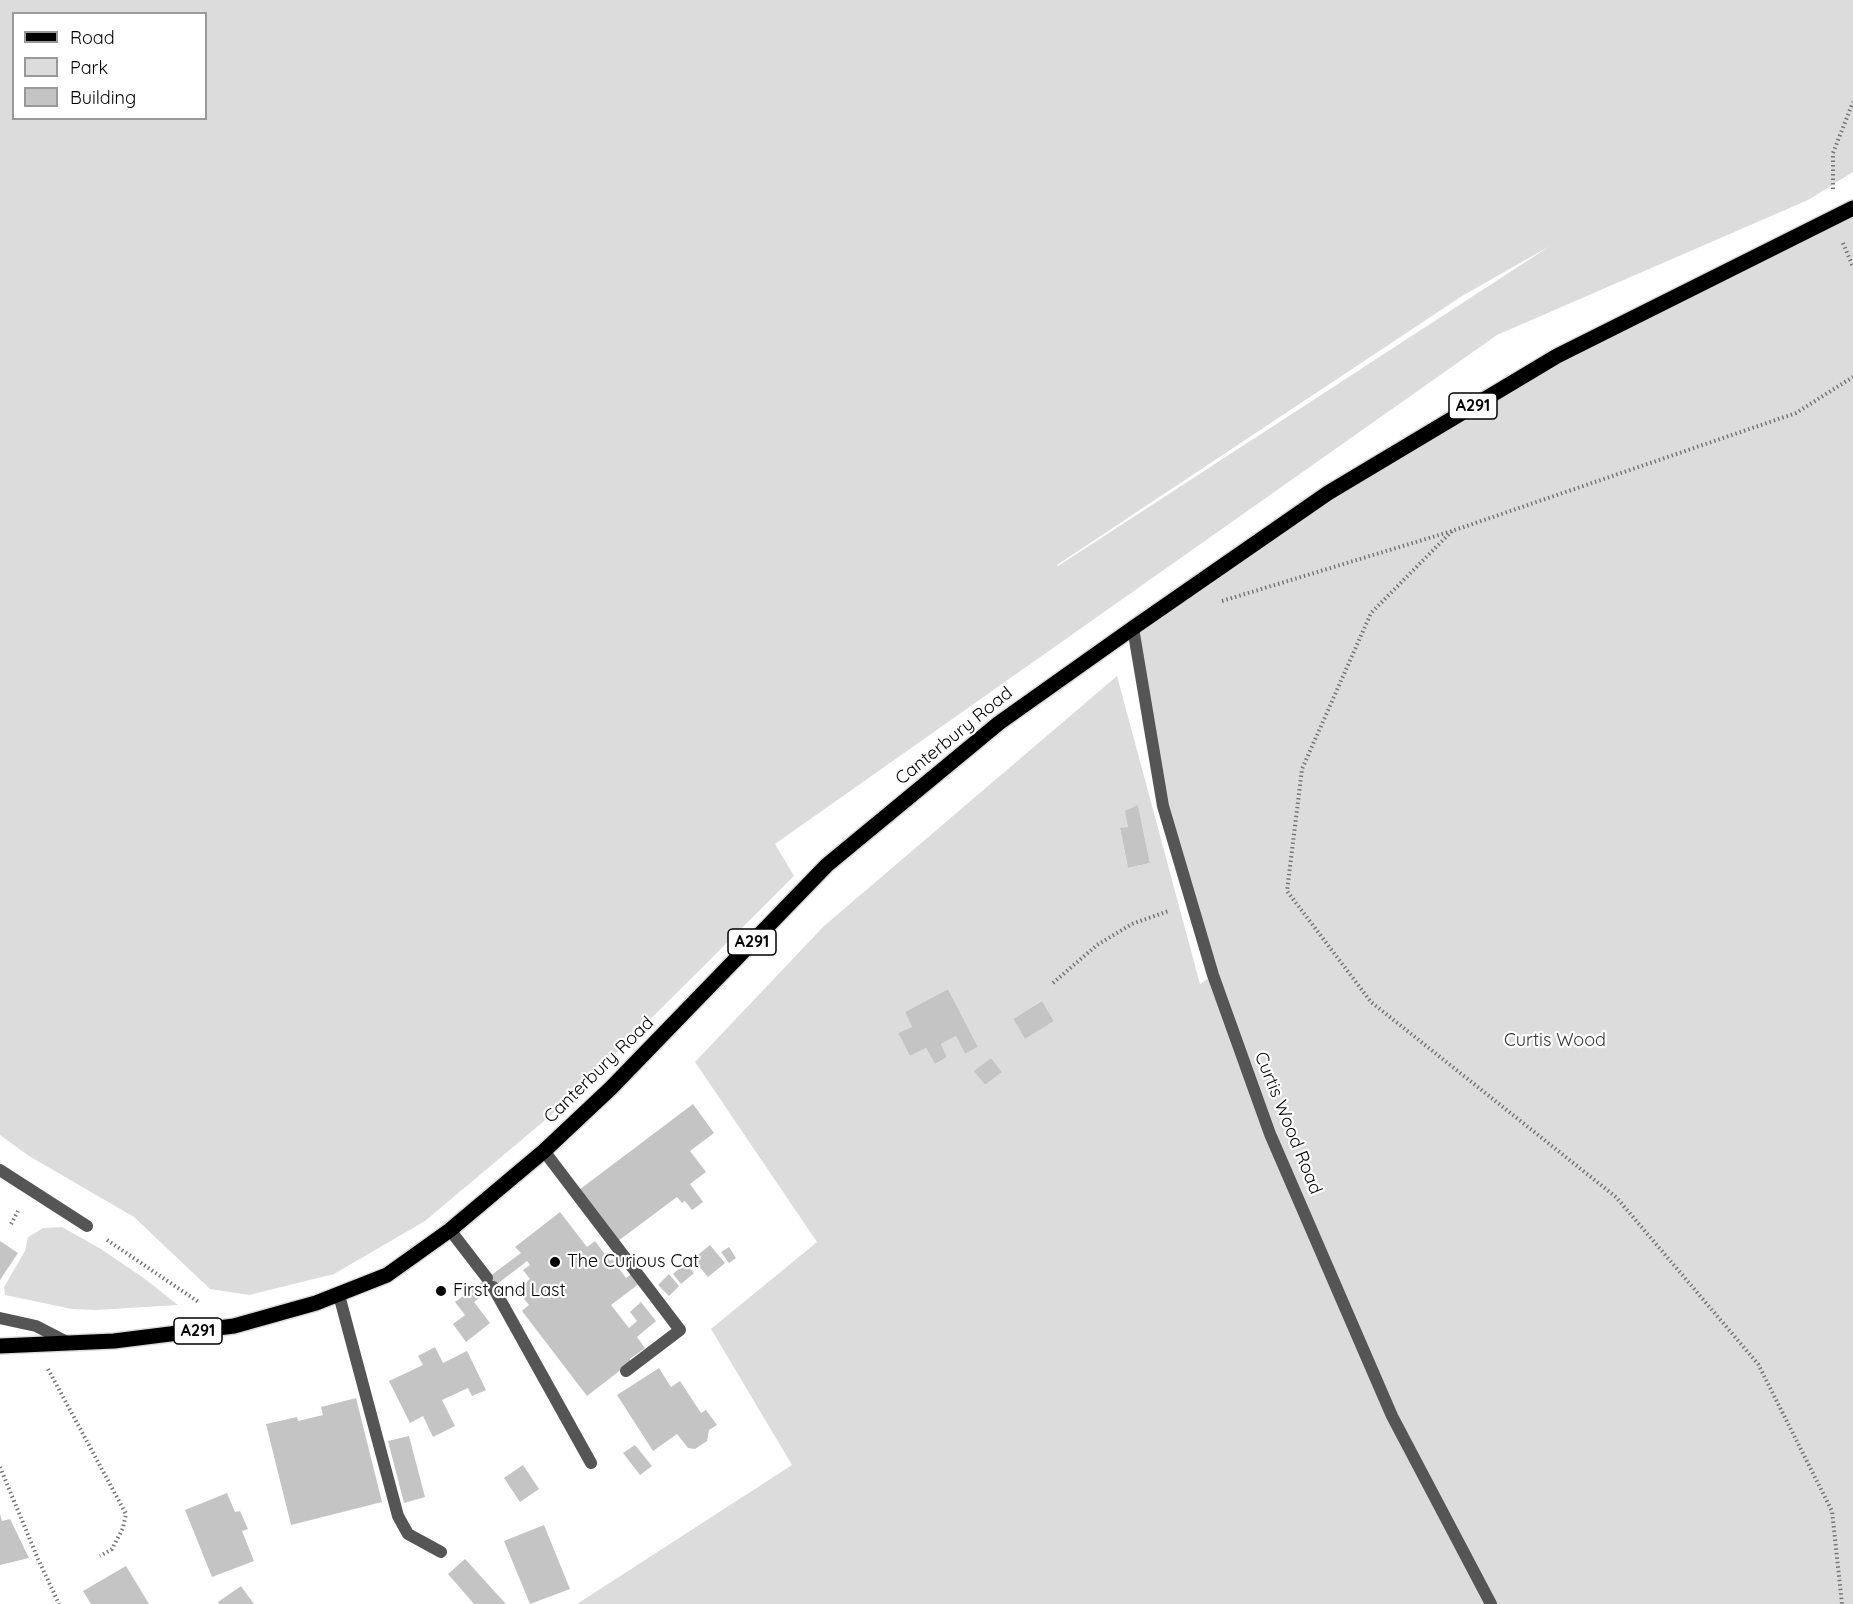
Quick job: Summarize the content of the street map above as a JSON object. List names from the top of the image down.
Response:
{
  "streets": {
    "main road": ["A291", "Canterbury Road"],
    "street": ["Curtis Wood Road"]
  },
  "crossings": [
    ["A291", "Canterbury Road"],
    ["A291", "Curtis Wood Road"],
    ["Canterbury Road", "Curtis Wood Road"]
  ],
  "parks": ["Curtis Wood"],
  "places": ["The Curious Cat", "First and Last"],
  "legend": ["Road", "Park", "Building"]
}
